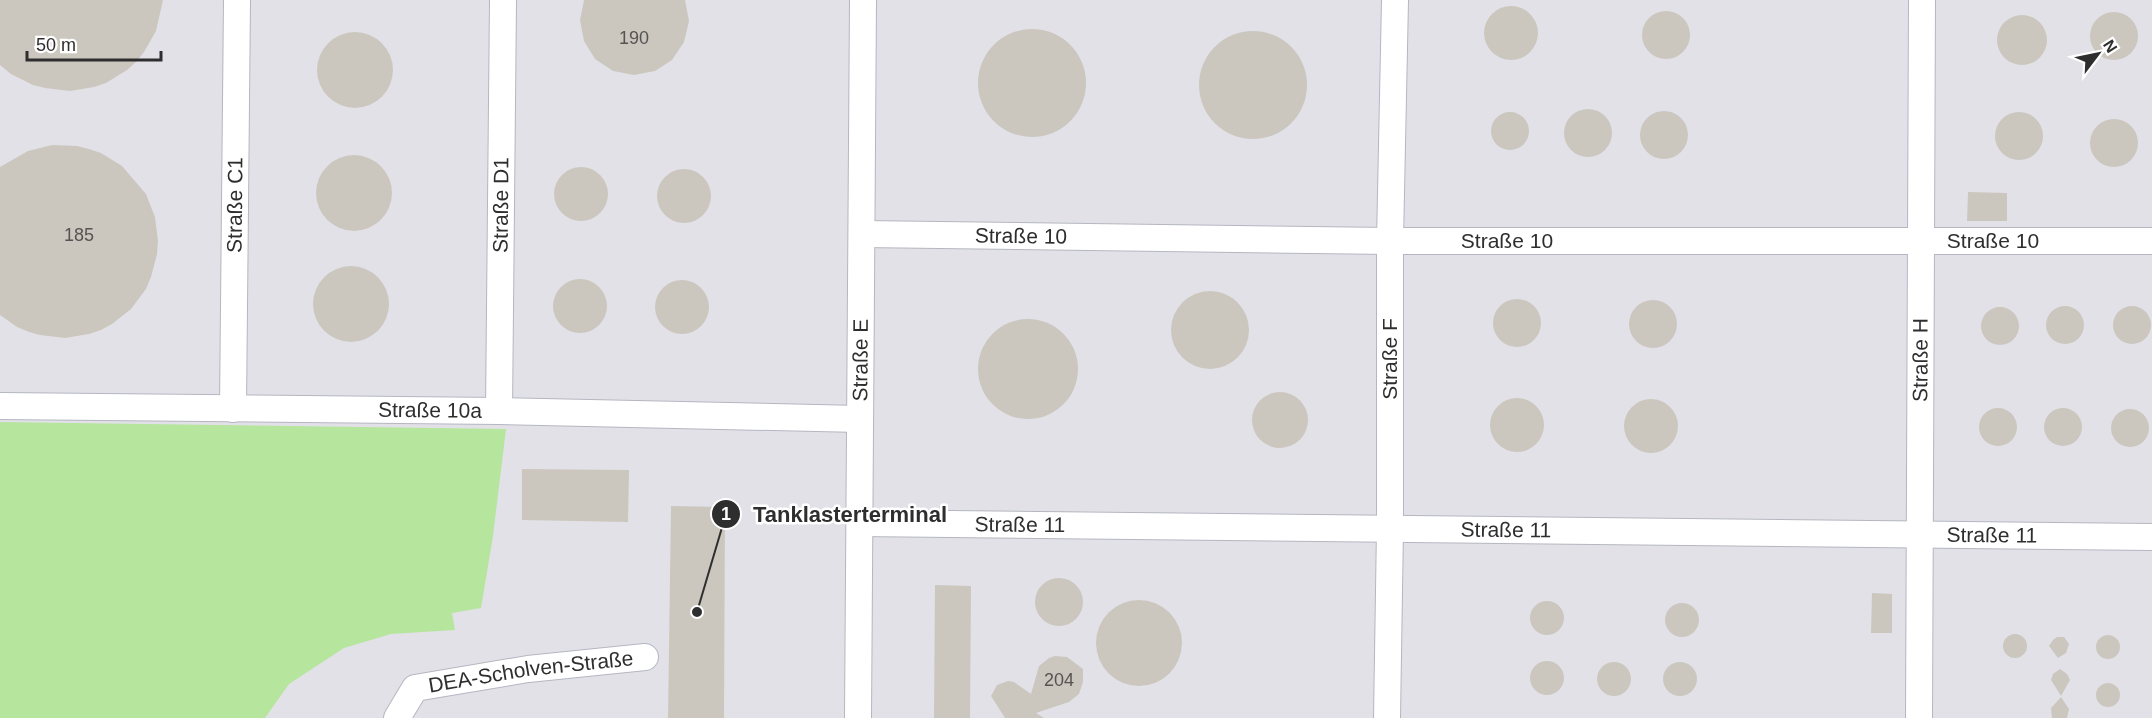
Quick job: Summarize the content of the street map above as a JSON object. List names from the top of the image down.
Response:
{
  "streets": {
    "lane": [
      "Straße C1",
      "Straße D1",
      "Straße 10",
      "Straße E",
      "Straße F",
      "Straße H",
      "Straße 10a",
      "Straße 11",
      "DEA-Scholven-Straße"
    ]
  },
  "crossings": [
    ["Straße C1", "Straße 10a"],
    ["Straße D1", "Straße 10a"],
    ["Straße 10", "Straße E"],
    ["Straße 10", "Straße F"],
    ["Straße 10", "Straße H"],
    ["Straße E", "Straße 10a"],
    ["Straße E", "Straße 11"],
    ["Straße F", "Straße 11"],
    ["Straße H", "Straße 11"]
  ],
  "places": ["Tanklasterterminal"],
  "house_numbers": ["190", "185", "204"],
  "scale_bar": "50 m",
  "north": "top right"
}
